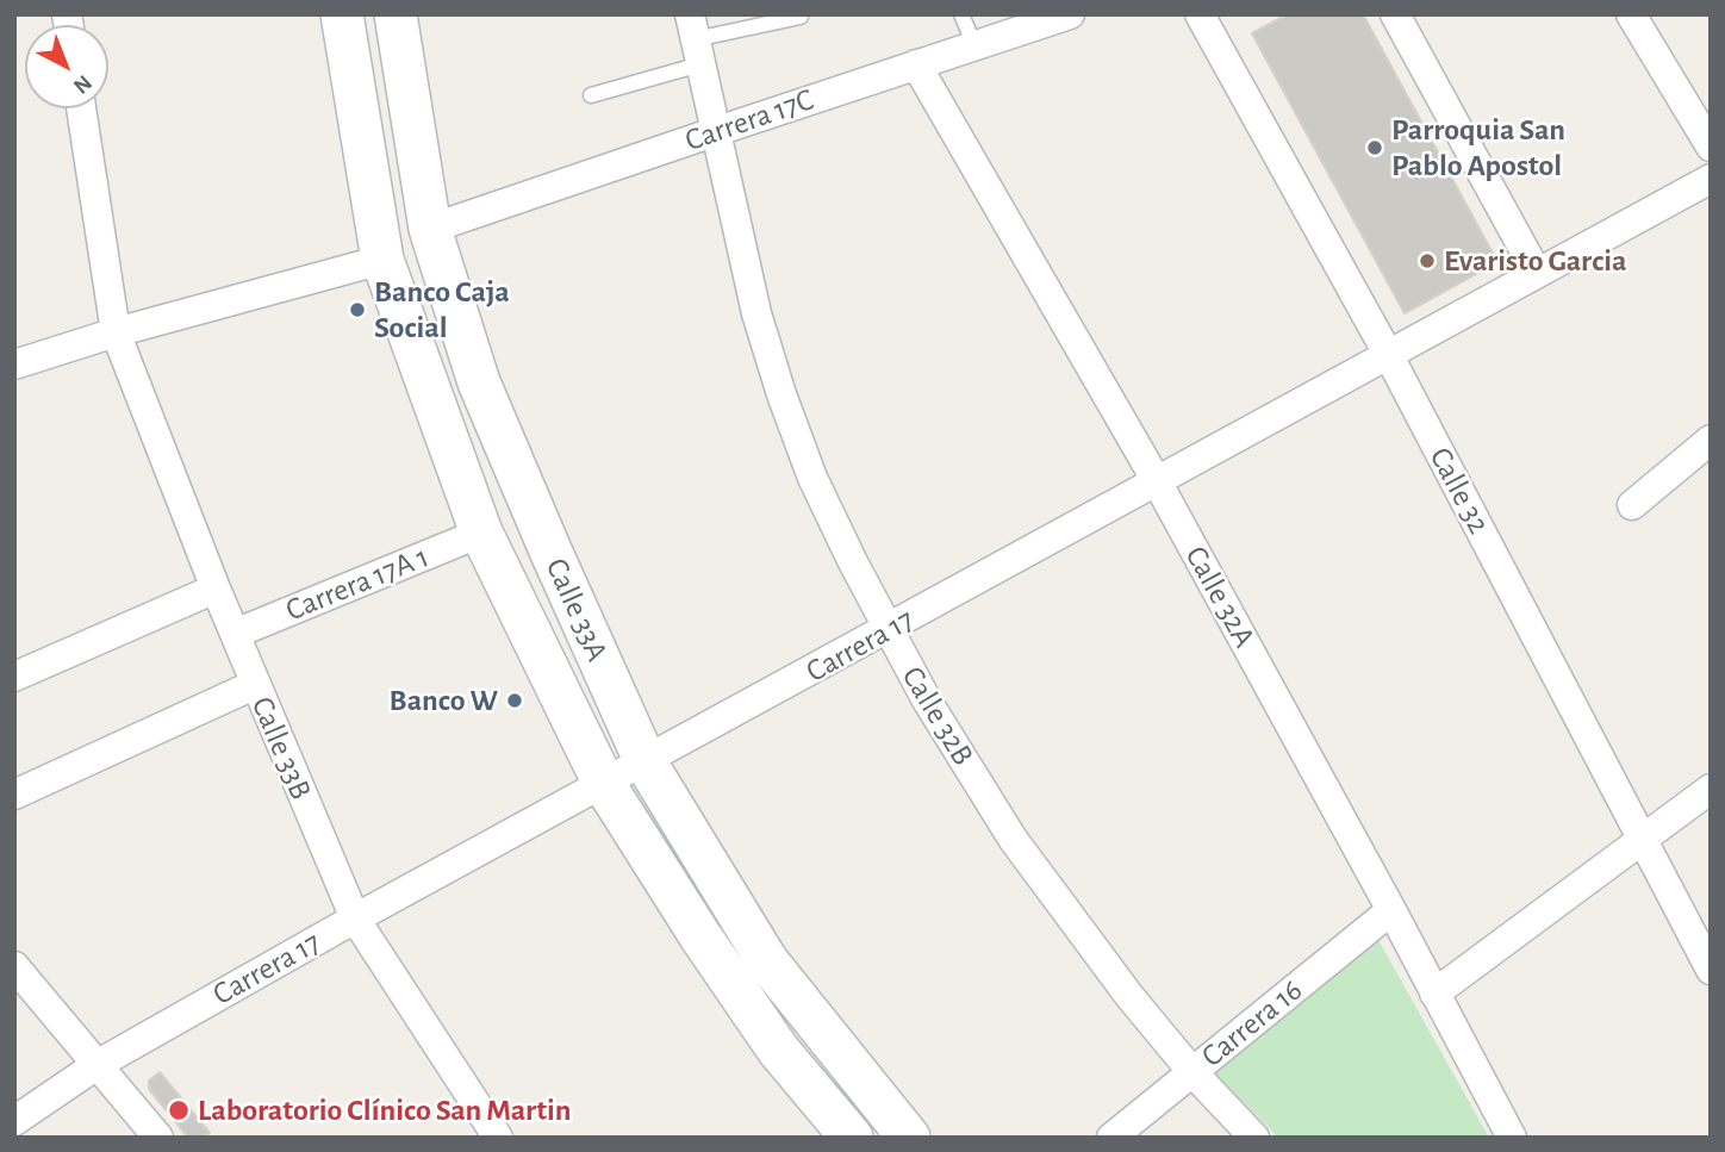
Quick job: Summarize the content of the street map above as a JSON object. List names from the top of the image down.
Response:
{
  "streets": {
    "main road": ["Calle 33A"],
    "street": [
      "Carrera 17C",
      "Calle 32",
      "Carrera 17A 1",
      "Calle 32A",
      "Carrera 17",
      "Calle 32B",
      "Calle 33B",
      "Carrera 16"
    ]
  },
  "crossings": [
    ["Carrera 17C", "Calle 32A"],
    ["Carrera 17C", "Calle 33A"],
    ["Carrera 17C", "Calle 32B"],
    ["Calle 32", "Carrera 17"],
    ["Carrera 17A 1", "Calle 33A"],
    ["Carrera 17A 1", "Calle 33B"],
    ["Calle 32A", "Carrera 17"],
    ["Calle 32A", "Carrera 16"],
    ["Calle 33A", "Carrera 17"],
    ["Carrera 17", "Calle 32B"],
    ["Carrera 17", "Calle 33B"],
    ["Calle 32B", "Carrera 16"]
  ],
  "places": [
    "Parroquia San Pablo Apostol",
    "Evaristo Garcia",
    "Banco Caja Social",
    "Banco W",
    "Laboratorio Clínico San Martin"
  ],
  "north": "bottom right"
}
